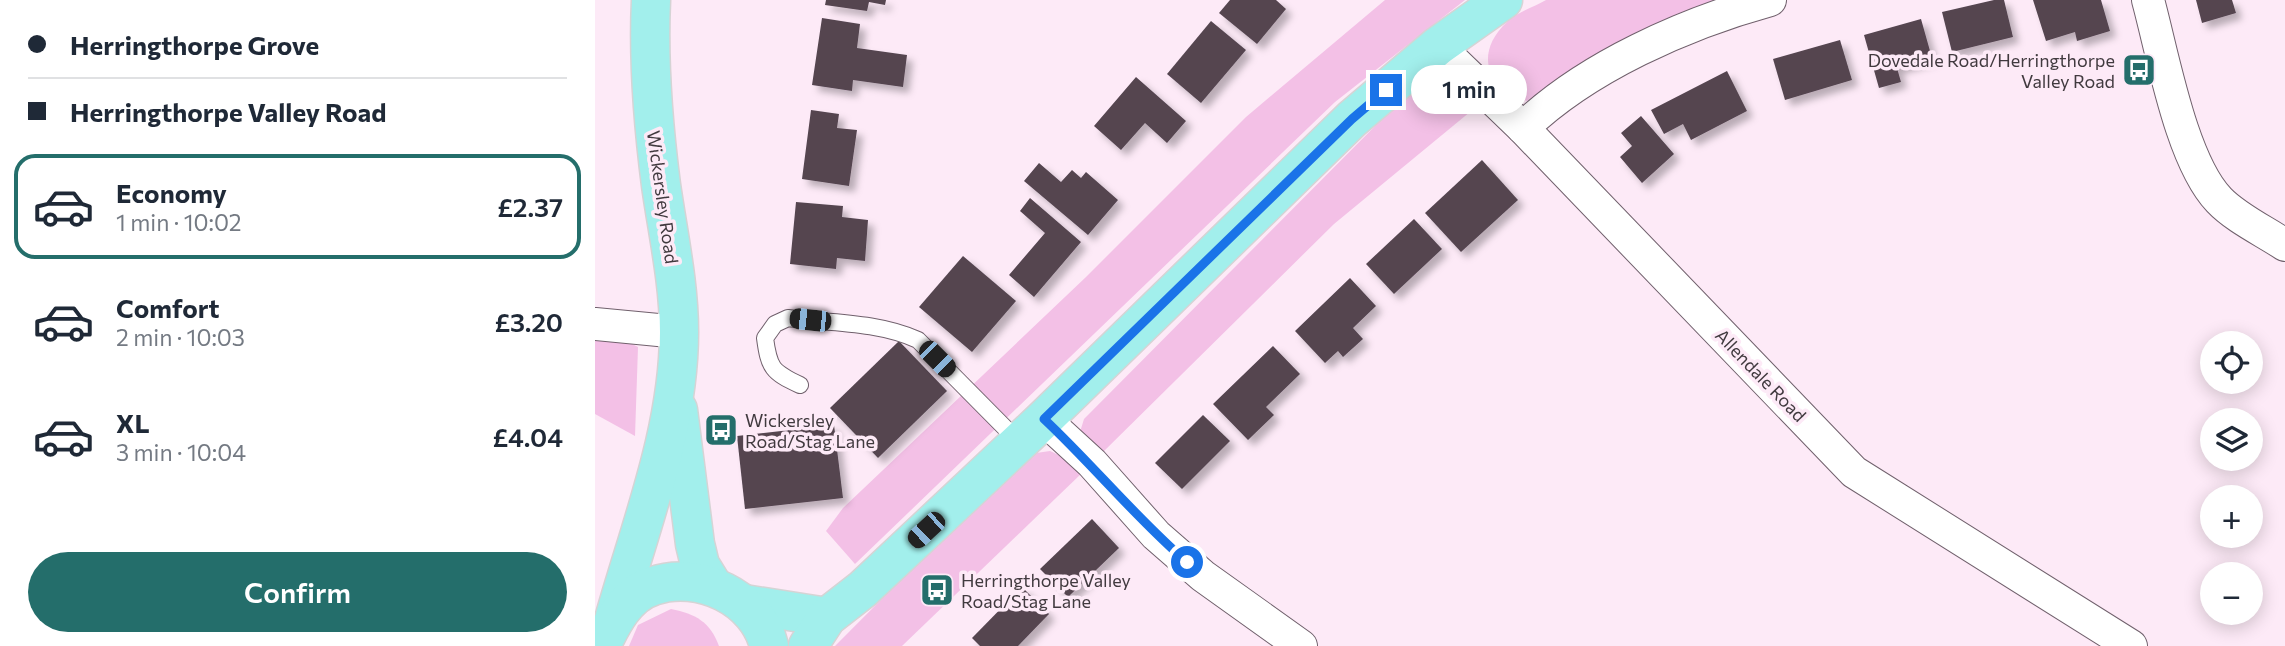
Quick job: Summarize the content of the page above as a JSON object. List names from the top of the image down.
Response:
{
  "streets": {
    "main road": ["Wickersley Road"],
    "street": ["Allendale Road"]
  },
  "places": {
    "bus stop": ["Dovedale Road/Herringthorpe Valley Road", "Wickersley Road/Stag Lane", "Herringthorpe Valley Road/Stag Lane"]
  },
  "page": {
    "banner": ["Herringthorpe Grove", "Herringthorpe Valley Road"],
    "bubble": "1 min",
    "list": [
      {
        "name": "Economy",
        "note": "1 min · 10:02",
        "value": "£2.37"
      },
      {
        "name": "Comfort",
        "note": "2 min · 10:03",
        "value": "£3.20"
      },
      {
        "name": "XL",
        "note": "3 min · 10:04",
        "value": "£4.04"
      }
    ],
    "map_buttons": ["+", "−"],
    "buttons": "Confirm"
  }
}
